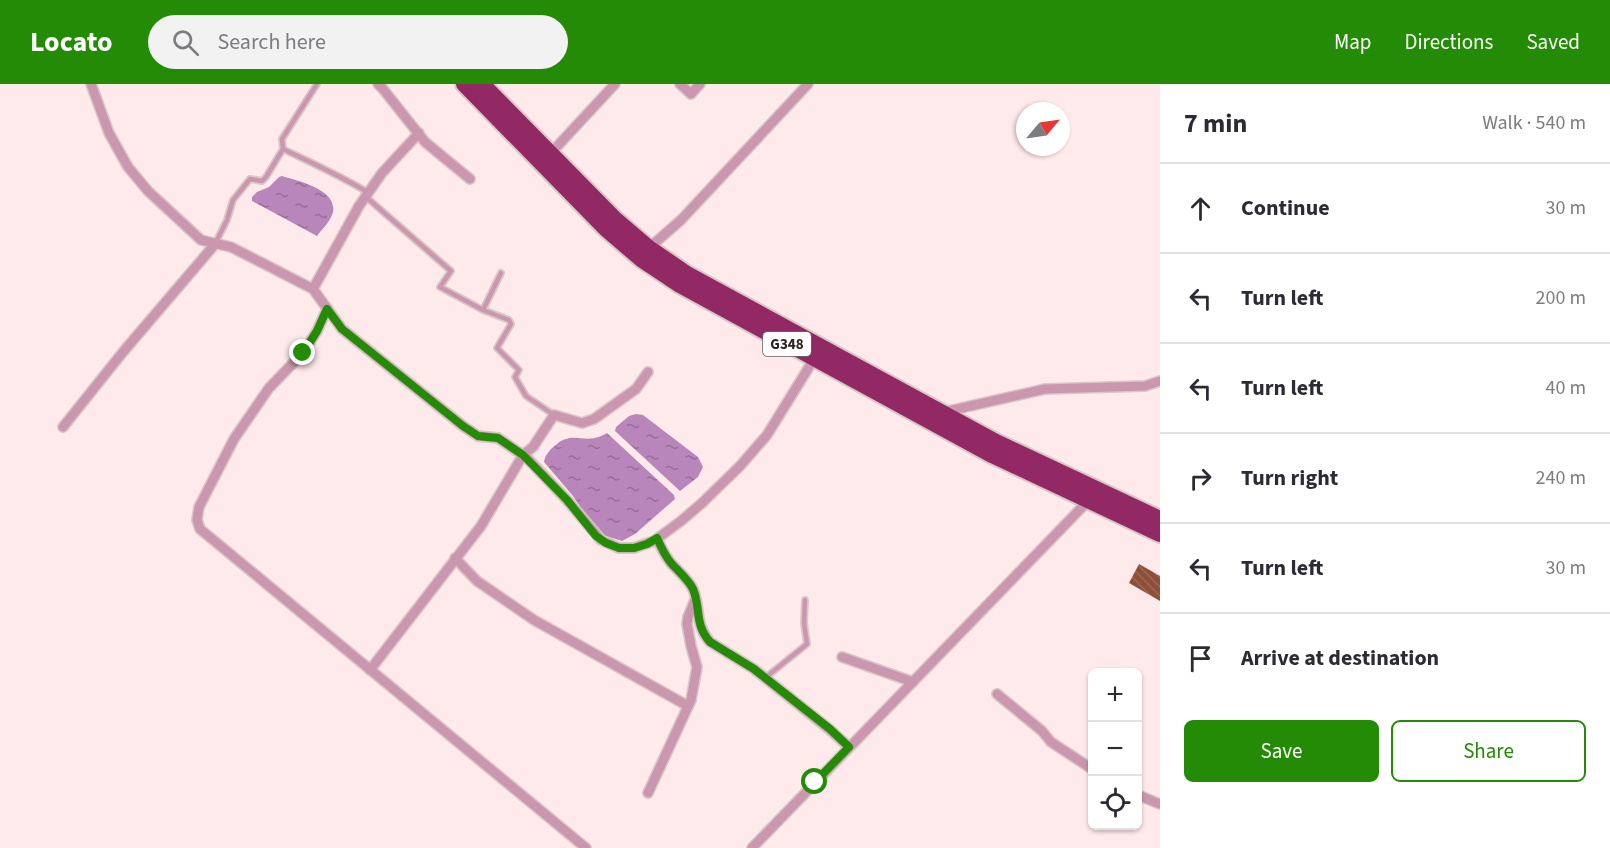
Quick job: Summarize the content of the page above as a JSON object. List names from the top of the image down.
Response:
{
  "streets": {
    "highway": ["G348"]
  },
  "north": "top right",
  "page": {
    "header": "Locato",
    "search": "Search here",
    "nav": ["Map", "Directions", "Saved"],
    "heading": ["7 min", "Walk · 540 m"],
    "list": [
      ["Continue", "30 m"],
      ["Turn left", "200 m"],
      ["Turn left", "40 m"],
      ["Turn right", "240 m"],
      ["Turn left", "30 m"],
      "Arrive at destination"
    ],
    "map_buttons": ["+", "−"],
    "buttons": ["Save", "Share"]
  }
}
